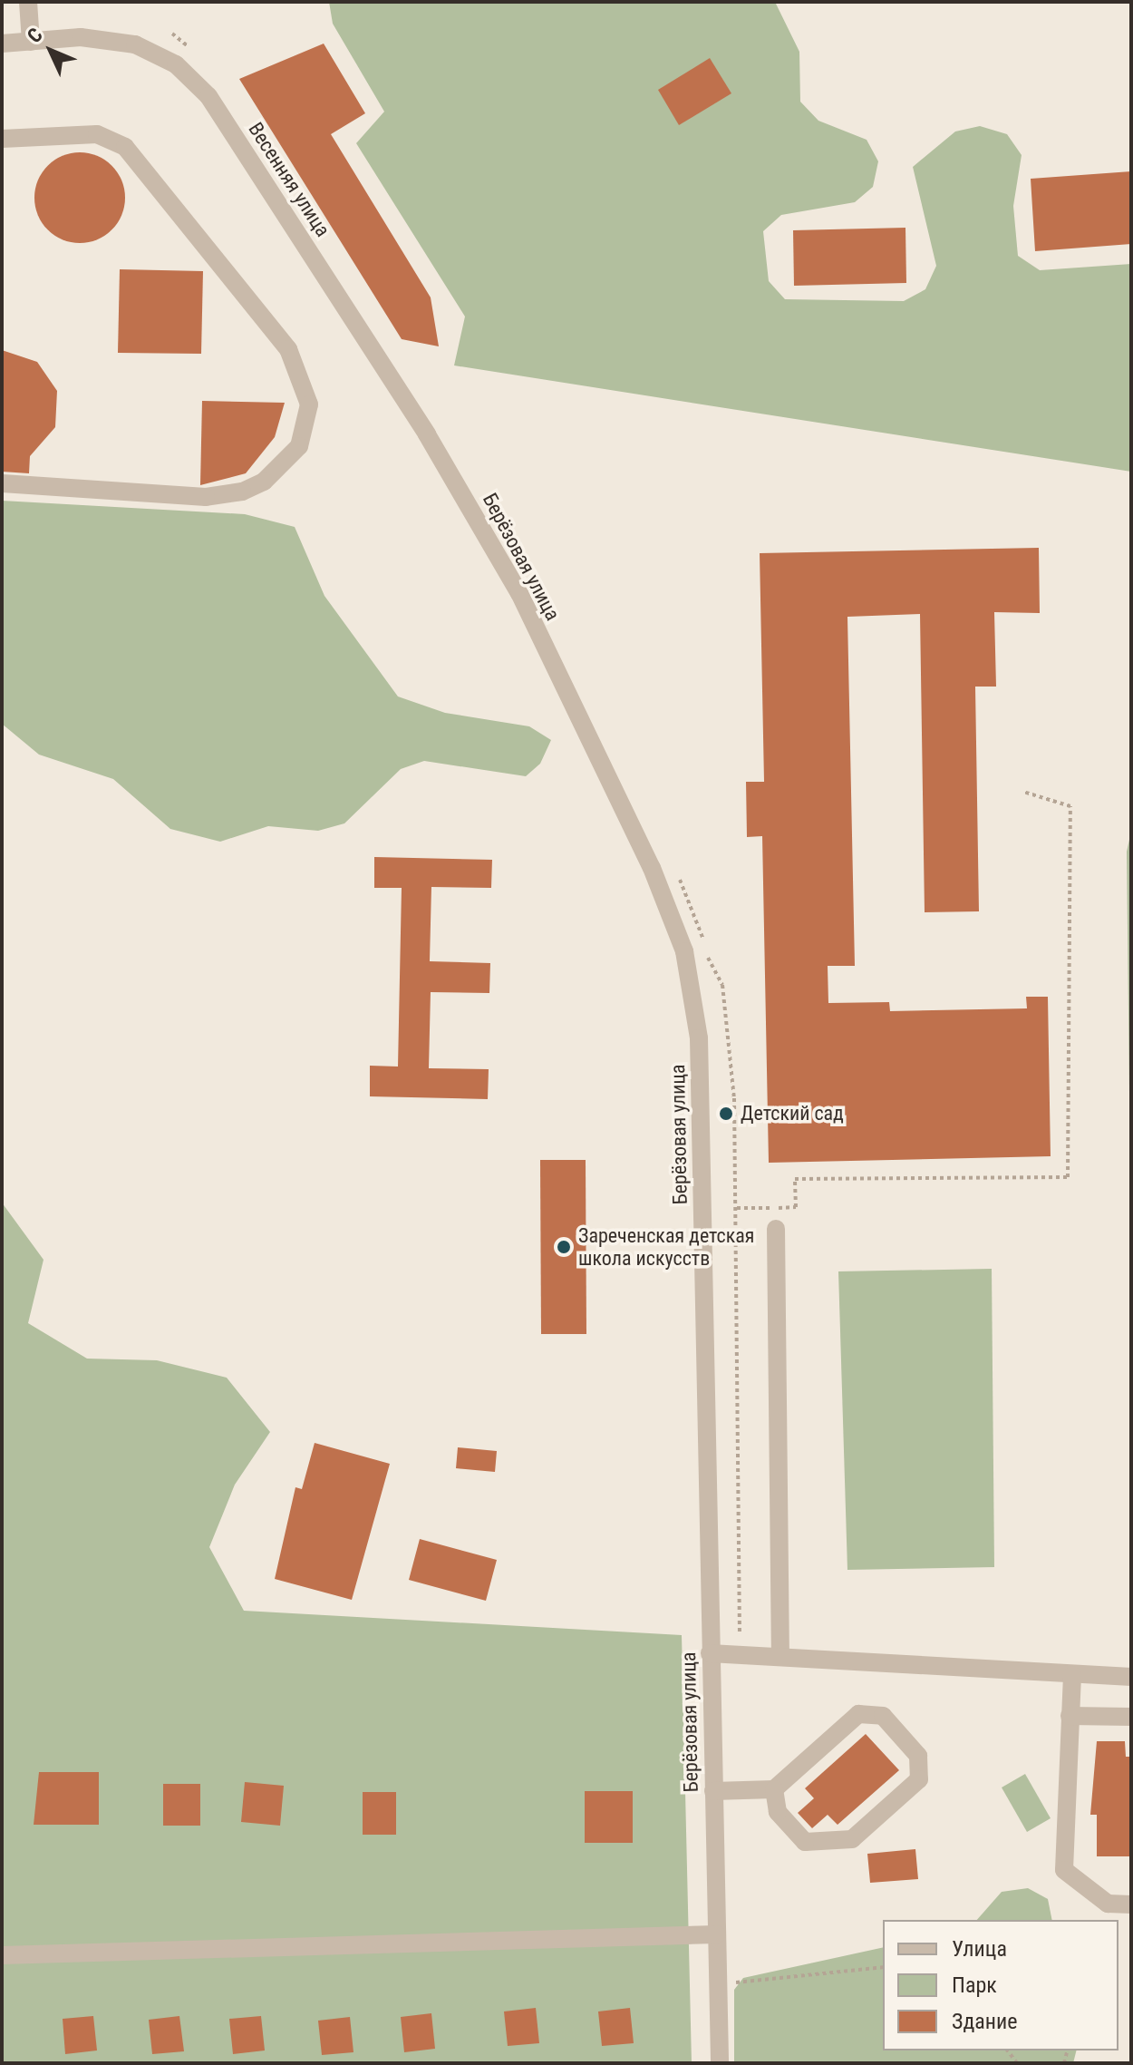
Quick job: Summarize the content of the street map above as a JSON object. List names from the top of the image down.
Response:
{
  "streets": {
    "street": ["Весенняя улица", "Берёзовая улица"]
  },
  "crossings": [
    ["Весенняя улица", "Берёзовая улица"]
  ],
  "places": ["Детский сад", "Зареченская детская школа искусств"],
  "legend": ["Улица", "Парк", "Здание"],
  "north": "top left"
}
